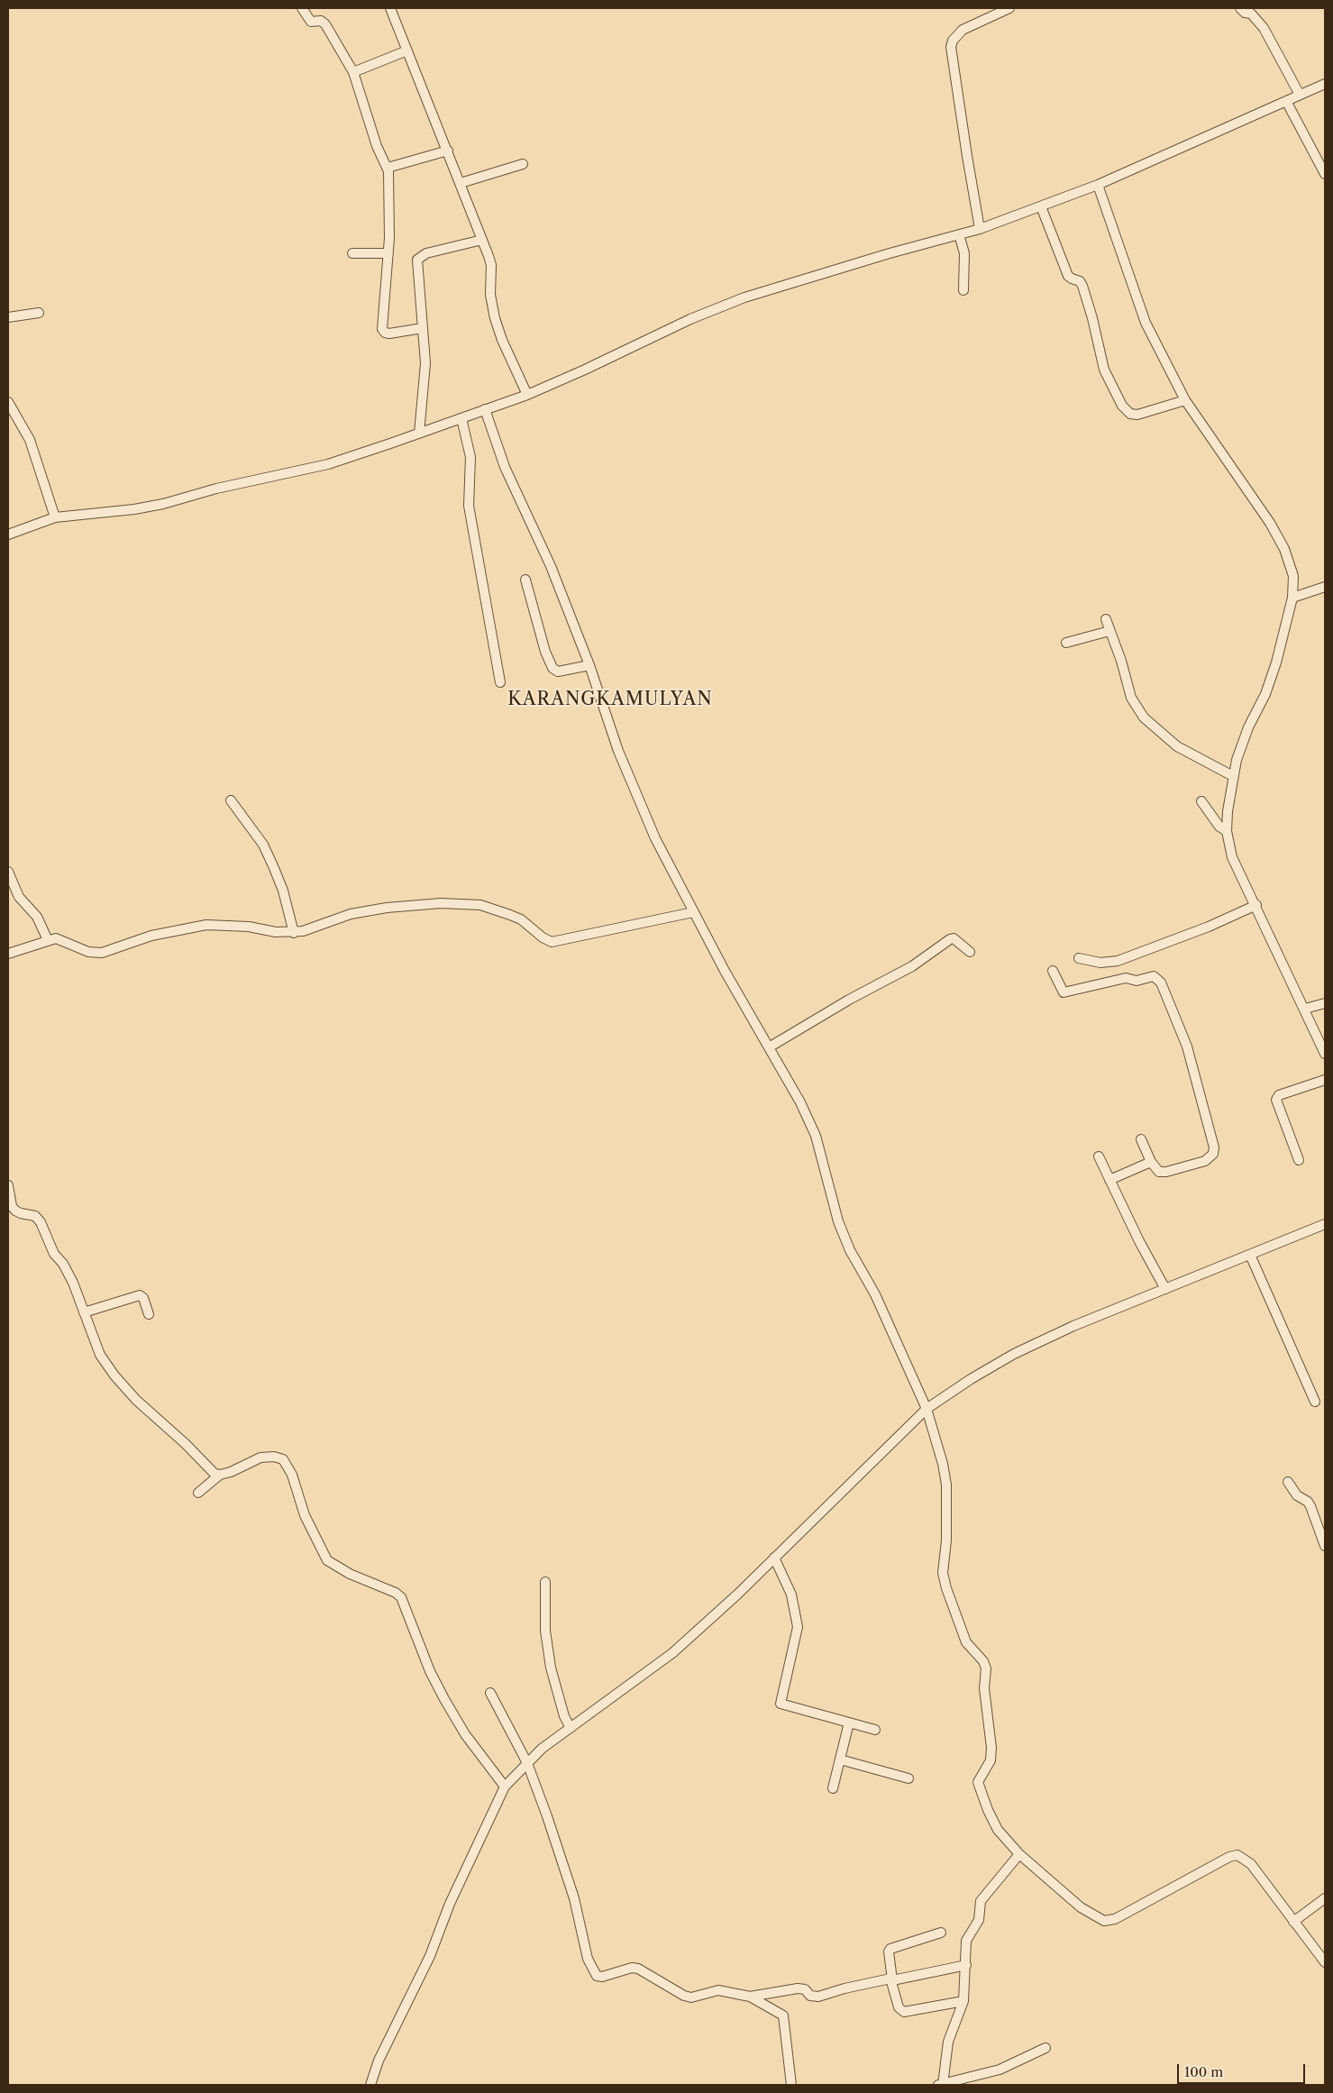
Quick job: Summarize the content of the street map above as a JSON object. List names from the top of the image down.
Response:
{
  "districts": ["KARANGKAMULYAN"],
  "scale_bar": "100 m"
}
